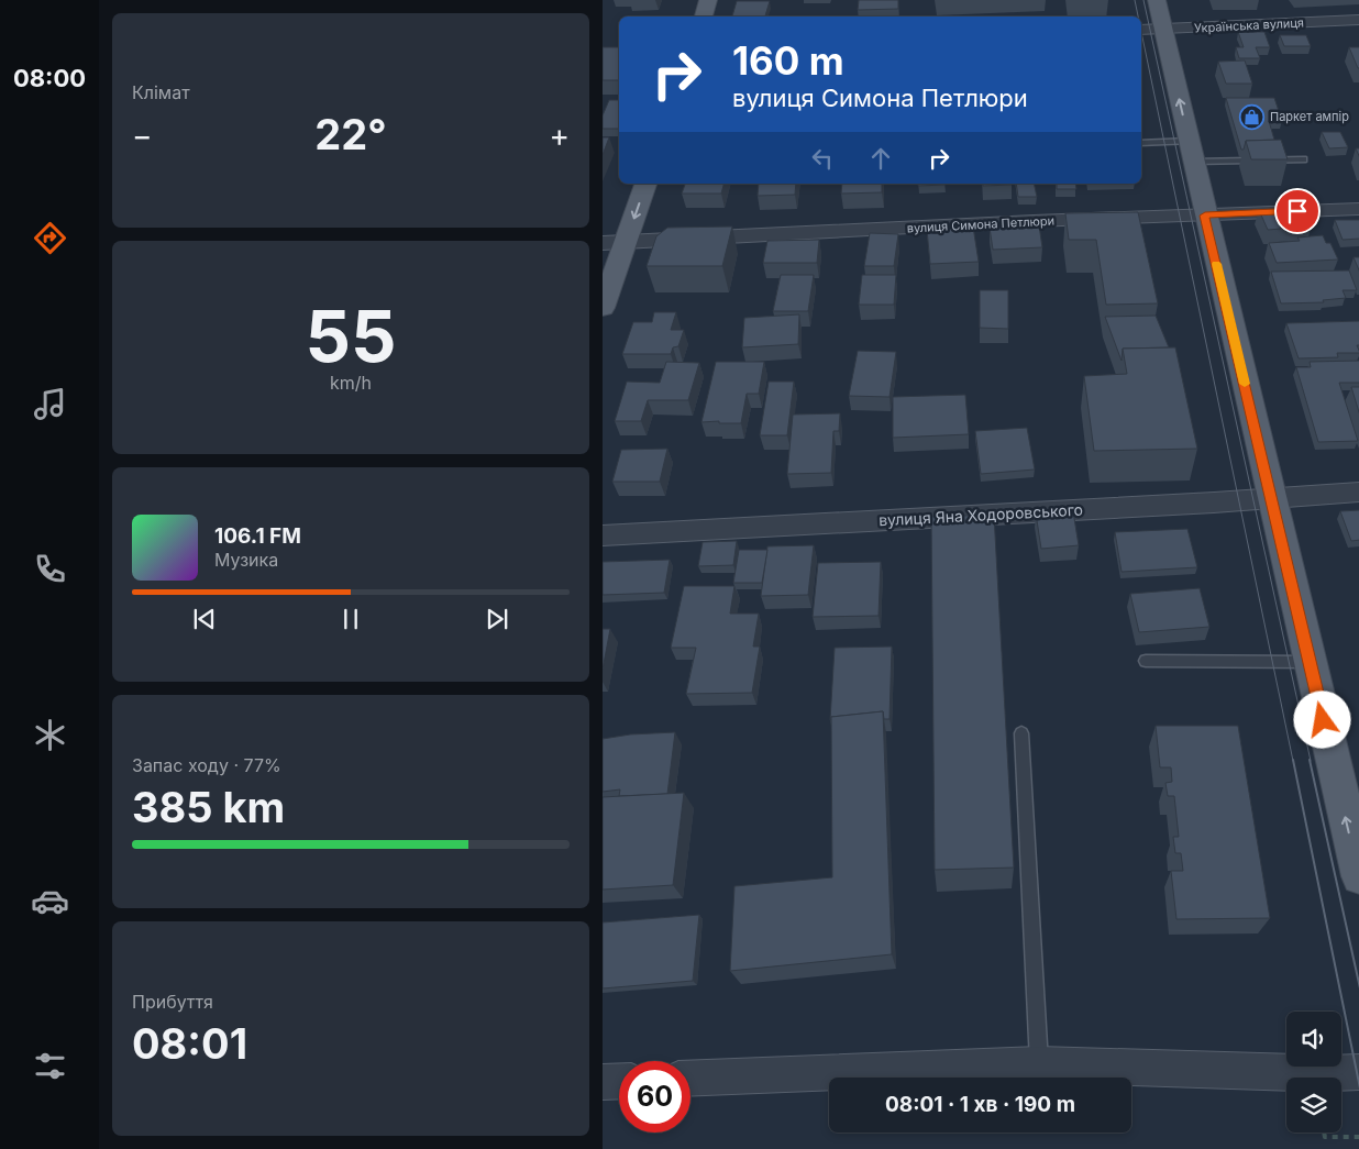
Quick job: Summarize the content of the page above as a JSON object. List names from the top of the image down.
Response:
{
  "streets": {
    "street": ["Українська вулиця", "вулиця Симона Петлюри", "вулиця Яна Ходоровського"]
  },
  "places": {
    "shop": ["Паркет ампір"]
  },
  "page": {
    "tabs": "08:00",
    "tile": [
      "Клімат",
      ["55", "km/h"],
      ["Запас ходу · 77%", "385 km"],
      ["Прибуття", "08:01"]
    ],
    "turn": ["160 m", "вулиця Симона Петлюри"],
    "heat": ["−", "22°", "+"],
    "song": ["106.1 FM", "Музика"],
    "limit": "60",
    "trip": "08:01 · 1 хв · 190 m"
  }
}
